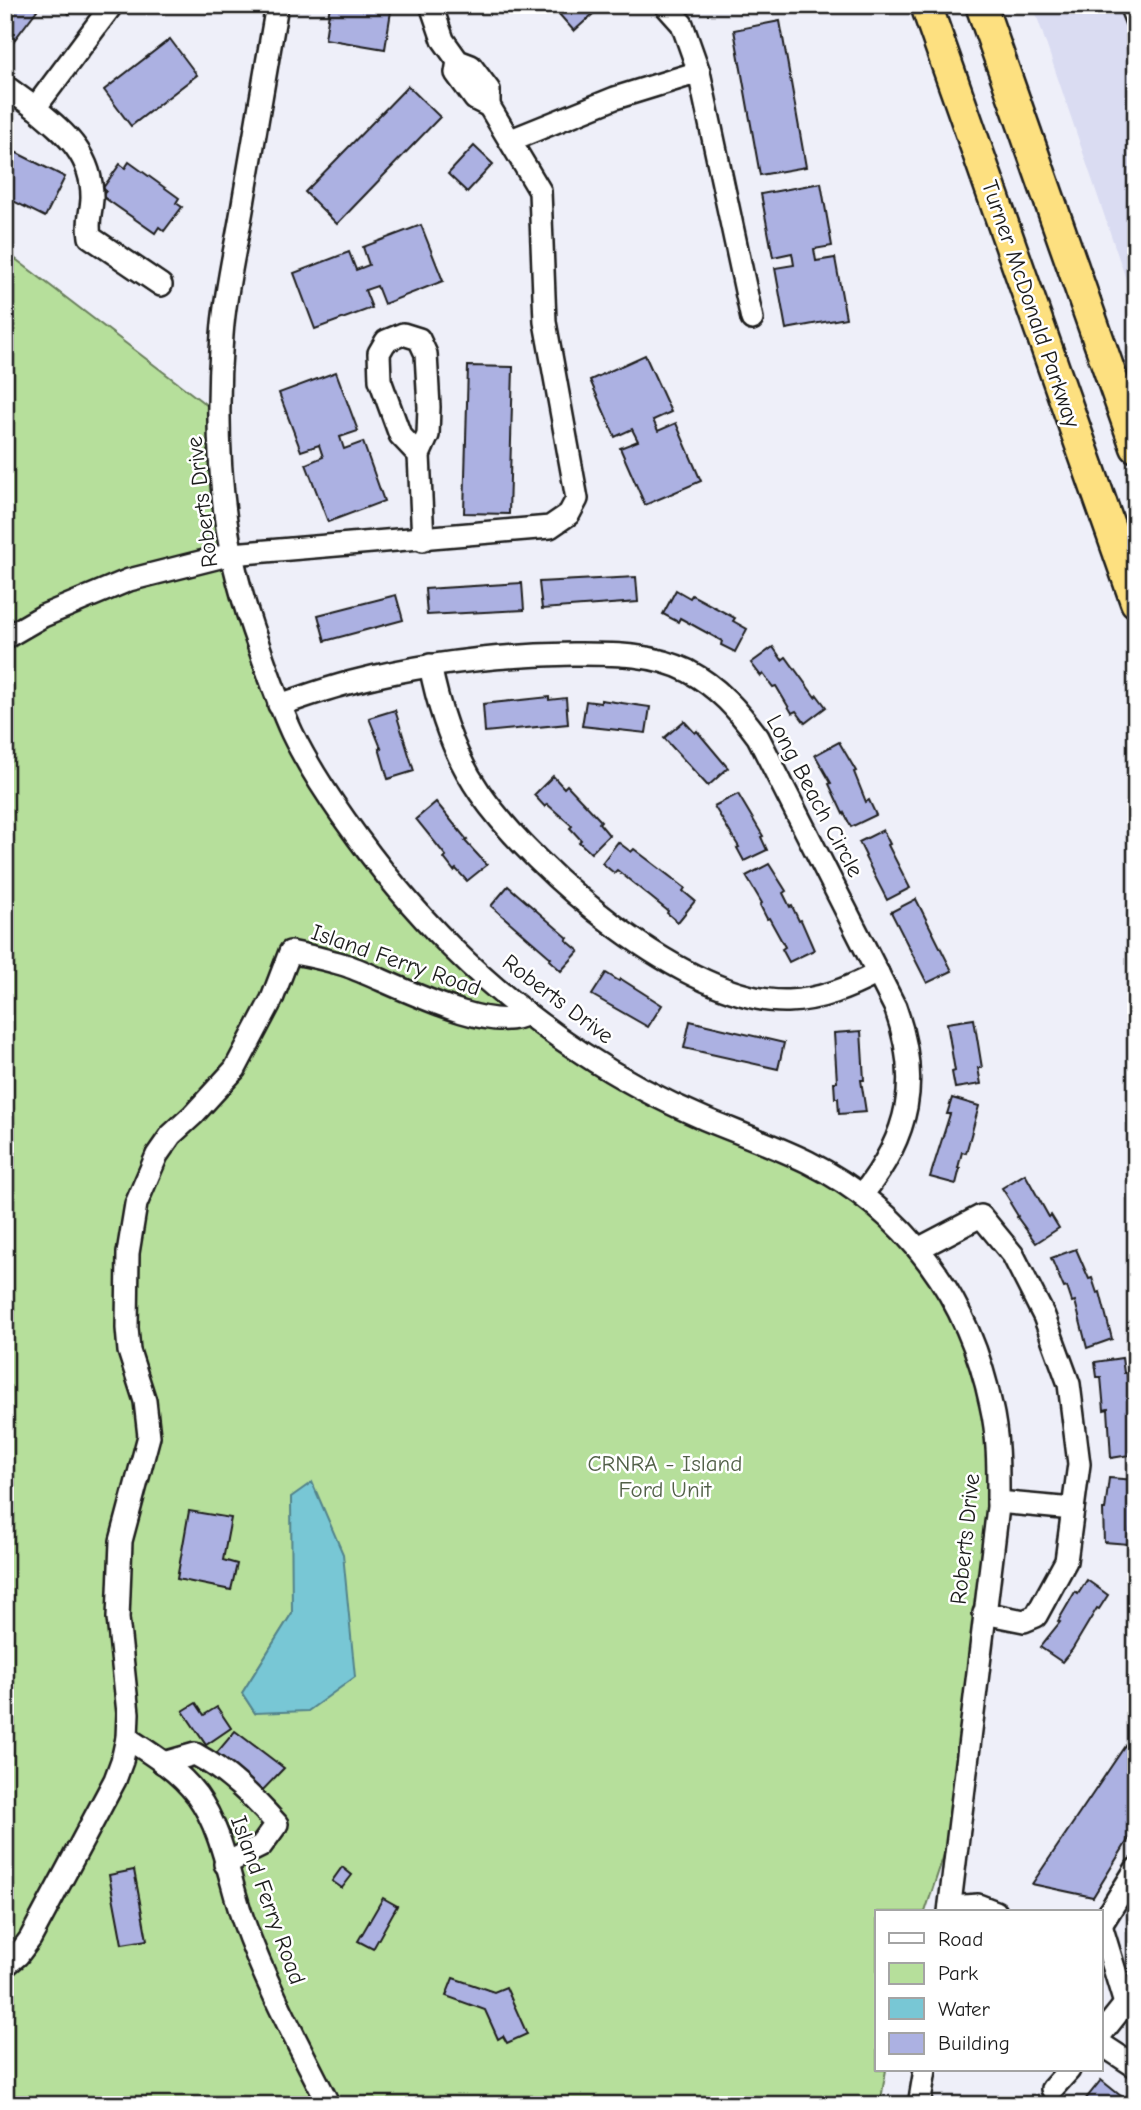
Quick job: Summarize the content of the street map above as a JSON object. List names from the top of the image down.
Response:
{
  "streets": {
    "highway": ["Turner McDonald Parkway"],
    "street": ["Roberts Drive", "Long Beach Circle", "Island Ferry Road"]
  },
  "crossings": [
    ["Roberts Drive", "Long Beach Circle"],
    ["Roberts Drive", "Island Ferry Road"]
  ],
  "parks": ["CRNRA - Island Ford Unit"],
  "legend": [
    "Road",
    "Park",
    "Water",
    "Building"
  ]
}
